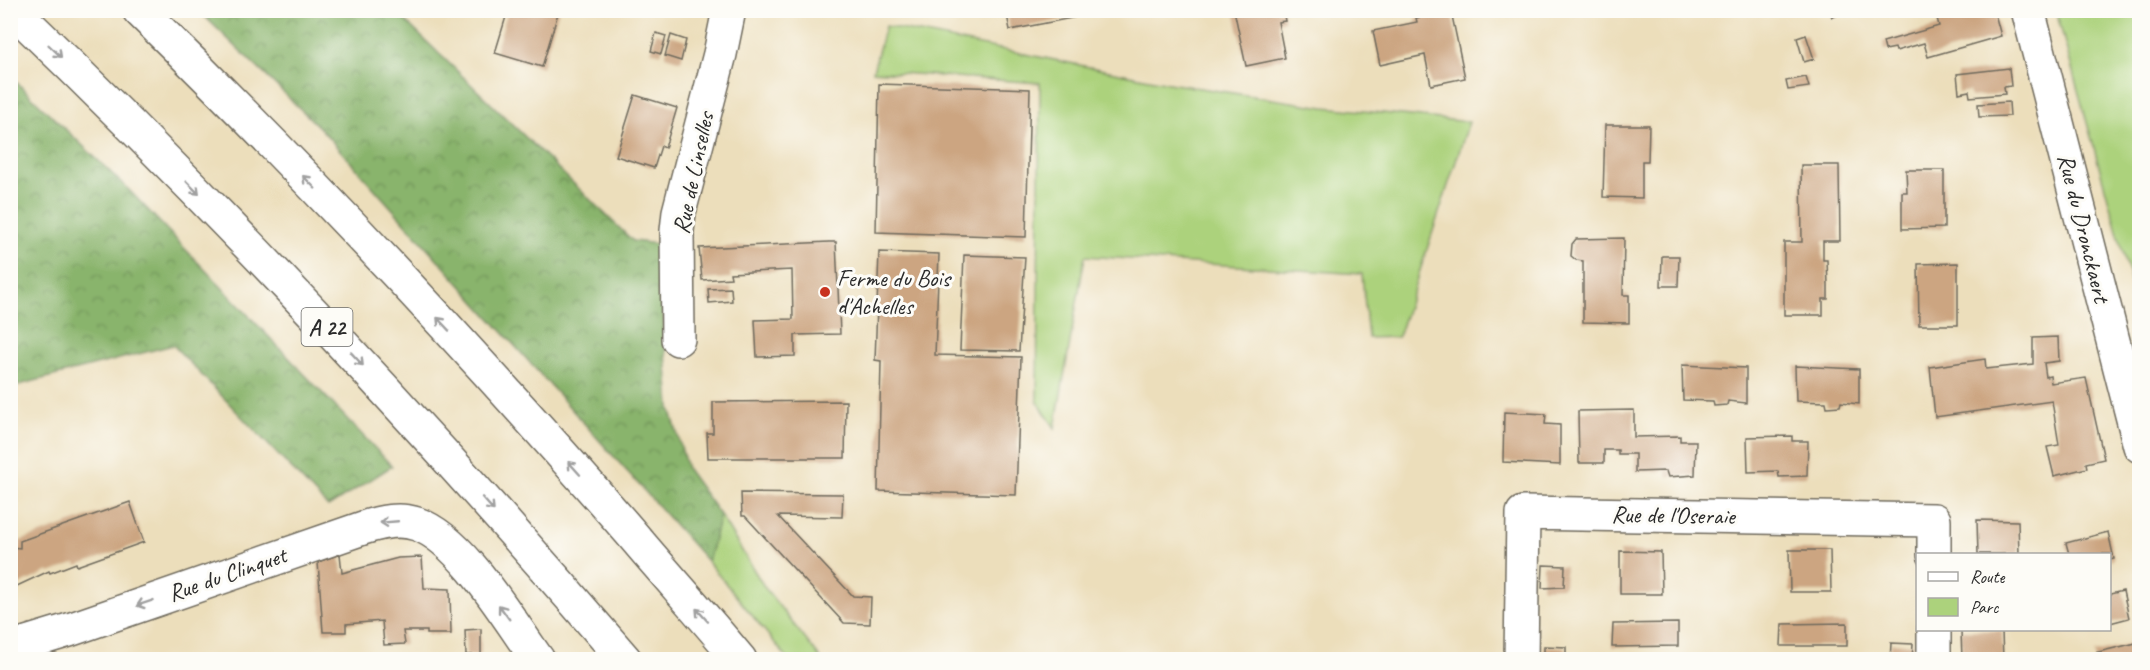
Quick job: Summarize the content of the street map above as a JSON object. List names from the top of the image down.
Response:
{
  "streets": {
    "main road": [
      "Rue de Linselles",
      "Rue du Dronckaert",
      "A 22",
      "Rue de l'Oseraie",
      "Rue du Clinquet"
    ]
  },
  "one_way": ["Rue du Clinquet"],
  "places": ["Ferme du Bois d'Achelles"],
  "legend": ["Route", "Parc"]
}
